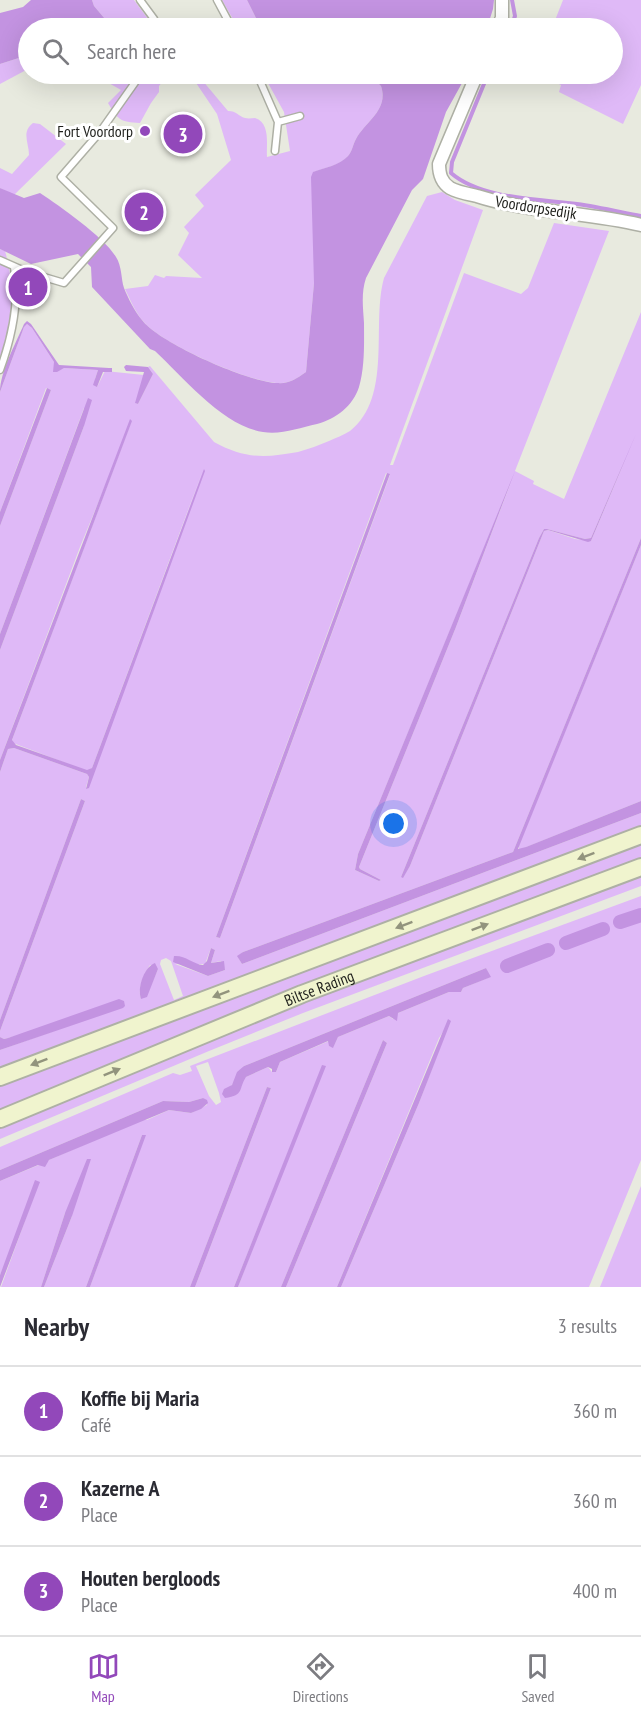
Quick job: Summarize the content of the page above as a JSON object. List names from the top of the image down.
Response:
{
  "streets": {
    "main road": ["Biltse Rading"],
    "street": ["Voordorpsedijk"]
  },
  "places": ["Fort Voordorp"],
  "page": {
    "search": "Search here",
    "pins": ["3", "2", "1"],
    "heading": ["Nearby", "3 results"],
    "list": [
      {
        "mark": "1",
        "name": "Koffie bij Maria",
        "note": "Café",
        "value": "360 m"
      },
      {
        "mark": "2",
        "name": "Kazerne A",
        "note": "Place",
        "value": "360 m"
      },
      {
        "mark": "3",
        "name": "Houten bergloods",
        "note": "Place",
        "value": "400 m"
      }
    ],
    "nav": ["Map", "Directions", "Saved"]
  }
}
